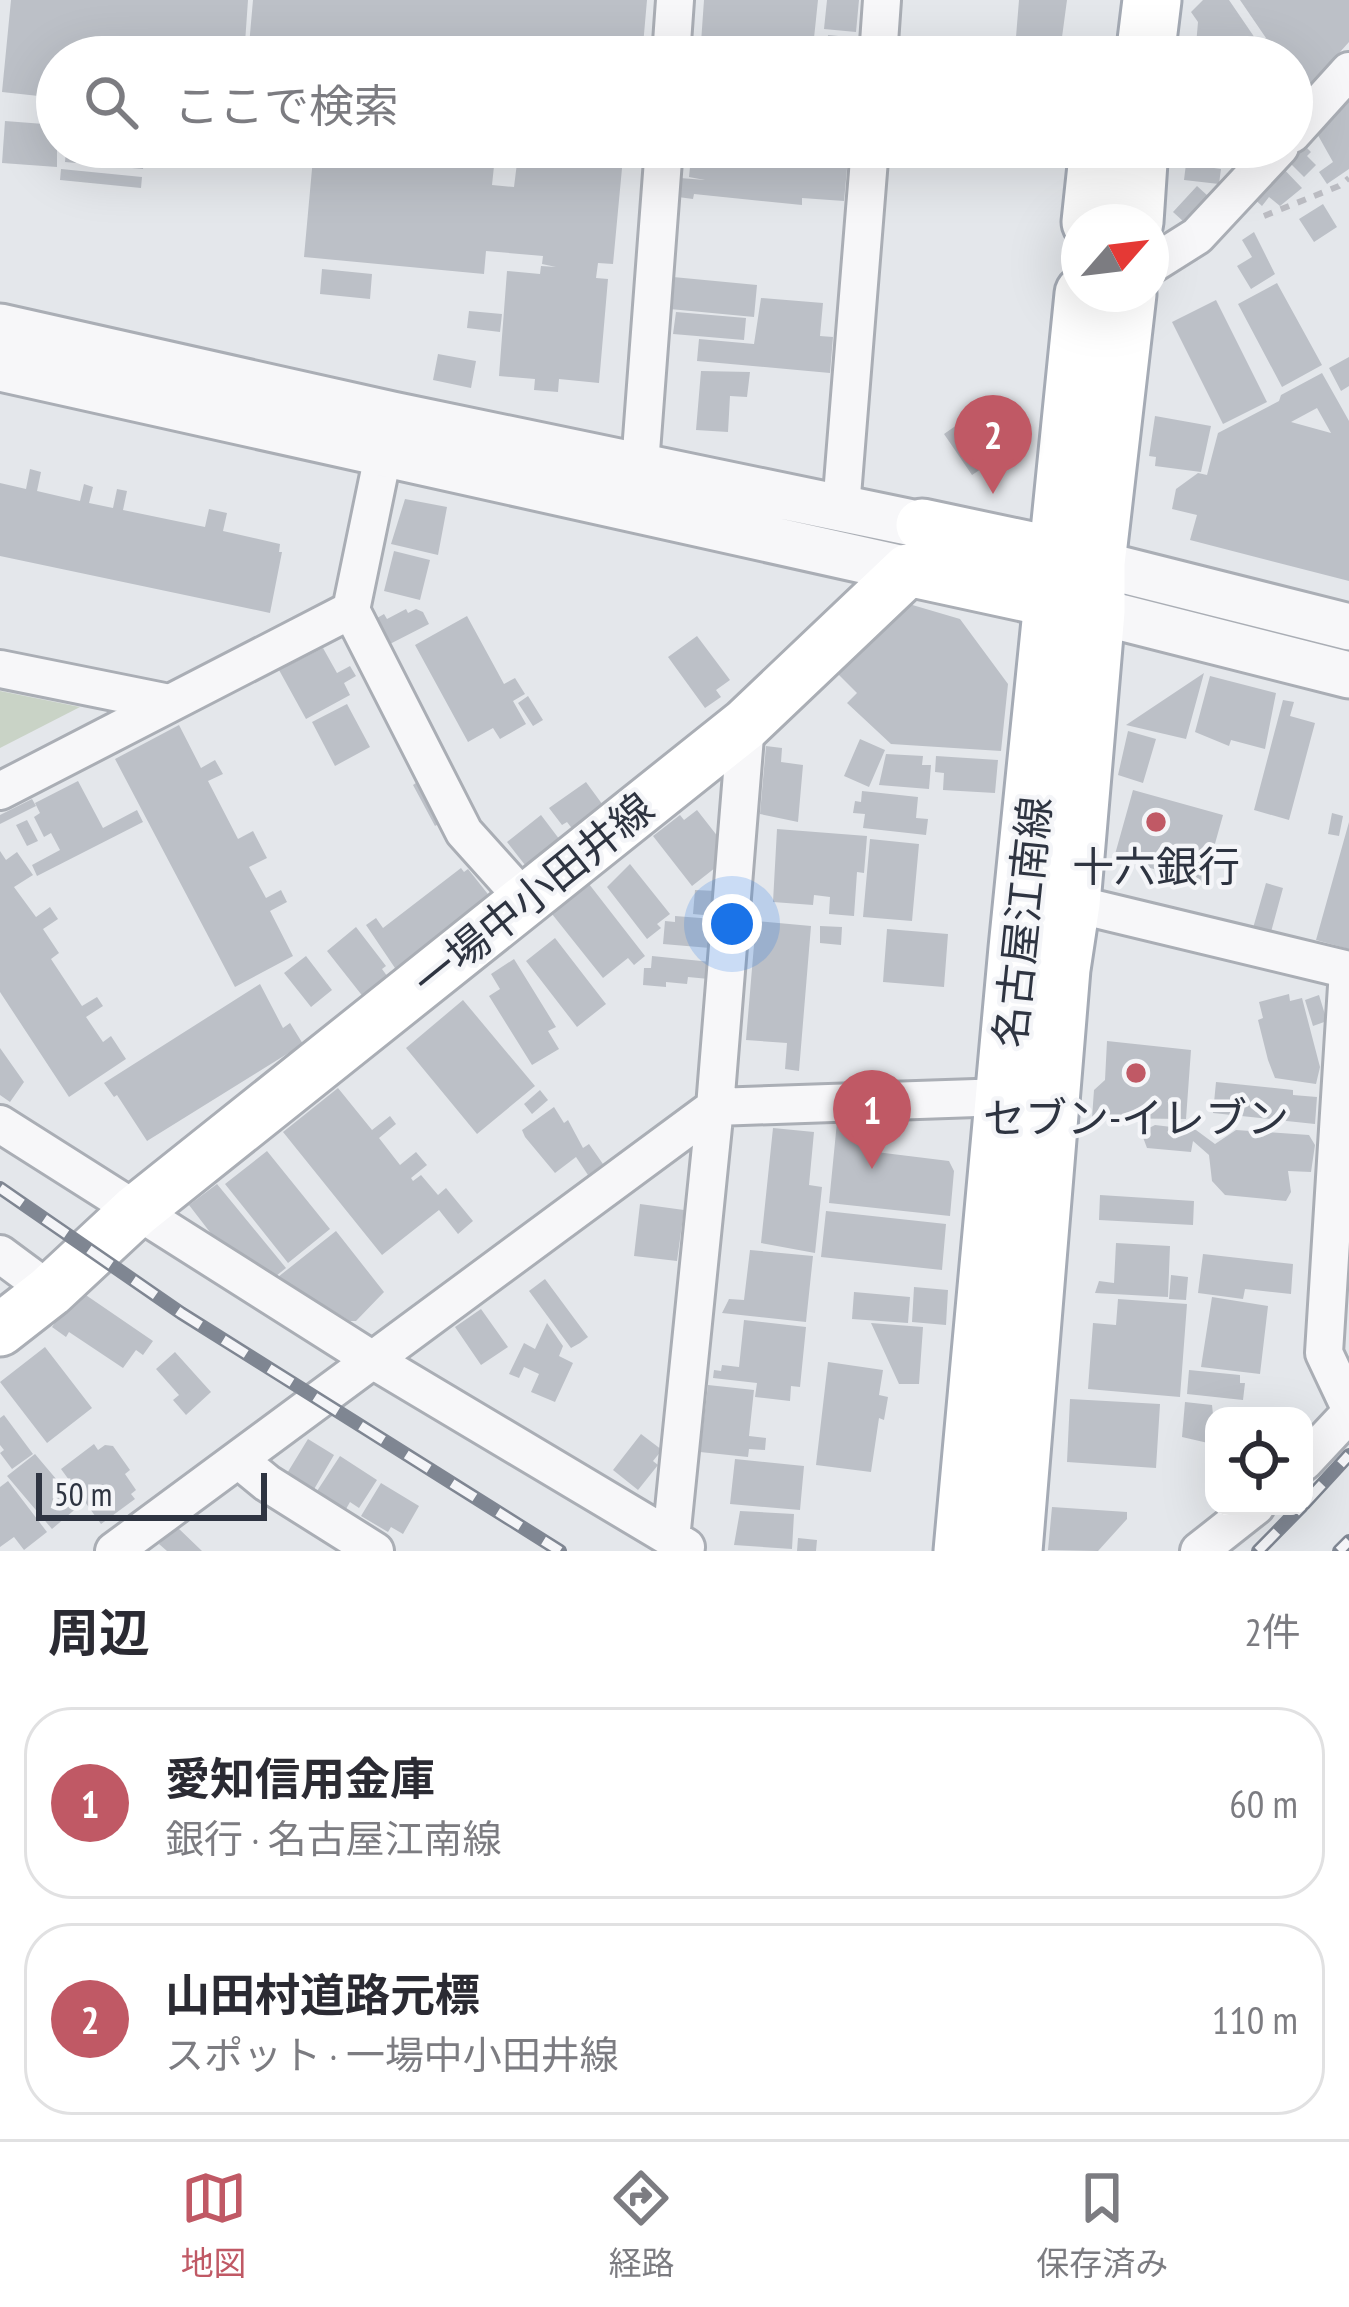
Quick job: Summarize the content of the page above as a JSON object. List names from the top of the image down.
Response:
{
  "streets": {
    "main road": ["一場中小田井線", "名古屋江南線"]
  },
  "places": ["十六銀行", "セブン-イレブン"],
  "scale_bar": "50 m",
  "north": "top right",
  "page": {
    "search": "ここで検索",
    "pins": ["2", "1"],
    "scale": "50 m",
    "heading": ["周辺", "2件"],
    "list": [
      {
        "mark": "1",
        "name": "愛知信用金庫",
        "note": "銀行 · 名古屋江南線",
        "value": "60 m"
      },
      {
        "mark": "2",
        "name": "山田村道路元標",
        "note": "スポット · 一場中小田井線",
        "value": "110 m"
      }
    ],
    "nav": ["地図", "経路", "保存済み"]
  }
}
